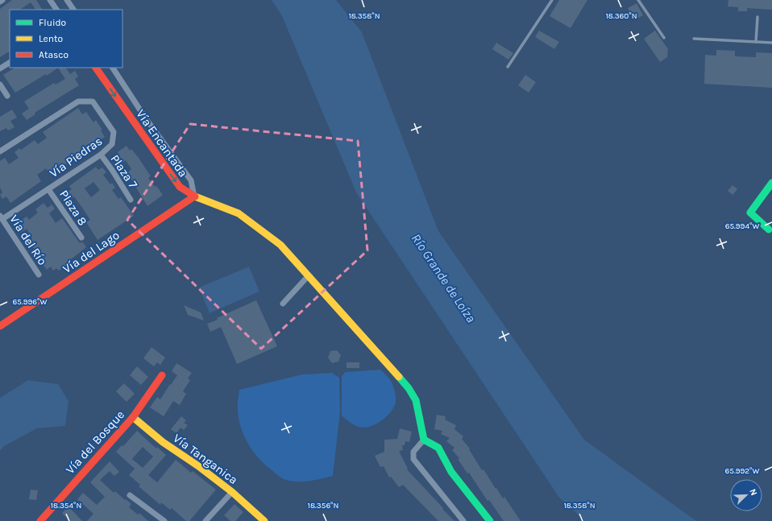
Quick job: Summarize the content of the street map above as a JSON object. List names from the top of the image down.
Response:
{
  "streets": {
    "street": [
      "Vía Encantada",
      "Vía Piedras",
      "Plaza 7",
      "Plaza 8",
      "Vía del Río",
      "Vía del Lago",
      "Vía del Bosque",
      "Vía Tanganica"
    ]
  },
  "crossings": [
    ["Vía Encantada", "Vía del Lago"],
    ["Vía Piedras", "Plaza 7"],
    ["Vía Piedras", "Plaza 8"],
    ["Vía Piedras", "Vía del Río"],
    ["Vía del Bosque", "Vía Tanganica"]
  ],
  "water": ["Río Grande de Loíza"],
  "legend": ["Fluido", "Lento", "Atasco"],
  "north": "top right",
  "coordinates": [
    "18.358°N",
    "18.360°N",
    "65.994°W",
    "65.996°W",
    "65.992°W",
    "18.354°N",
    "18.356°N"
  ]
}
